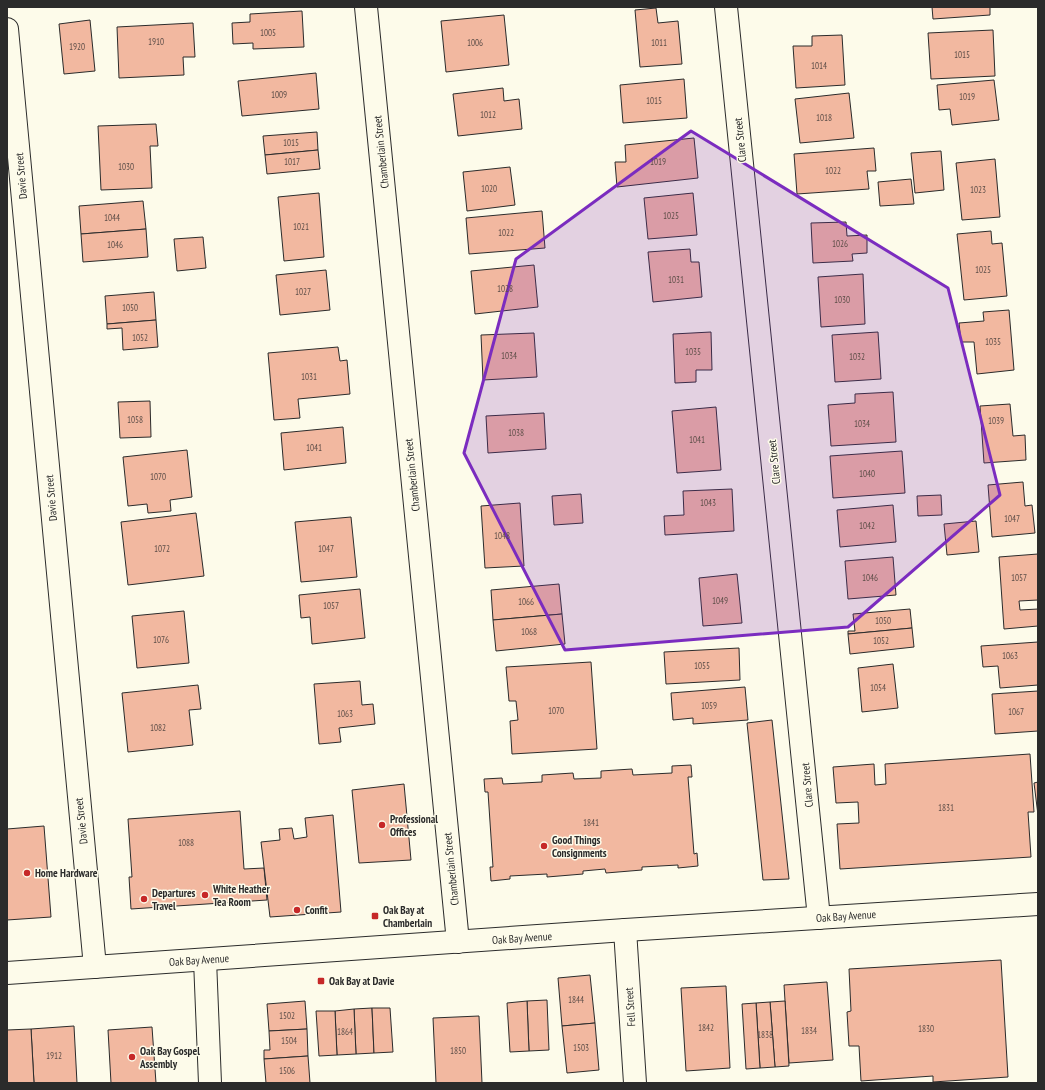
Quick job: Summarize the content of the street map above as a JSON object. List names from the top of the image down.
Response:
{
  "streets": {
    "street": [
      "Clare Street",
      "Chamberlain Street",
      "Davie Street",
      "Oak Bay Avenue",
      "Fell Street"
    ]
  },
  "crossings": [
    ["Clare Street", "Oak Bay Avenue"],
    ["Chamberlain Street", "Oak Bay Avenue"],
    ["Davie Street", "Oak Bay Avenue"],
    ["Oak Bay Avenue", "Fell Street"]
  ],
  "places": {
    "other": [
      "Professional Offices",
      "Good Things Consignments",
      "Home Hardware",
      "White Heather Tea Room",
      "Departures Travel",
      "Confit",
      "Oak Bay Gospel Assembly"
    ],
    "transit": ["Oak Bay at Chamberlain", "Oak Bay at Davie"]
  },
  "house_numbers": [
    "1005",
    "1910",
    "1006",
    "1011",
    "1920",
    "1015",
    "1014",
    "1009",
    "1019",
    "1015",
    "1012",
    "1018",
    "1015",
    "1017",
    "1019",
    "1030",
    "1022",
    "1020",
    "1023",
    "1025",
    "1044",
    "1021",
    "1022",
    "1026",
    "1046",
    "1025",
    "1031",
    "1028",
    "1027",
    "1030",
    "1050",
    "1052",
    "1035",
    "1035",
    "1034",
    "1032",
    "1031",
    "1058",
    "1039",
    "1034",
    "1038",
    "1041",
    "1041",
    "1040",
    "1070",
    "1043",
    "1047",
    "1042",
    "1048",
    "1072",
    "1047",
    "1046",
    "1057",
    "1049",
    "1066",
    "1057",
    "1050",
    "1068",
    "1076",
    "1052",
    "1063",
    "1055",
    "1054",
    "1059",
    "1070",
    "1067",
    "1063",
    "1082",
    "1831",
    "1841",
    "1088",
    "1844",
    "1502",
    "1842",
    "1830",
    "1834",
    "1864",
    "1838",
    "1504",
    "1503",
    "1850",
    "1912",
    "1506"
  ]
}
